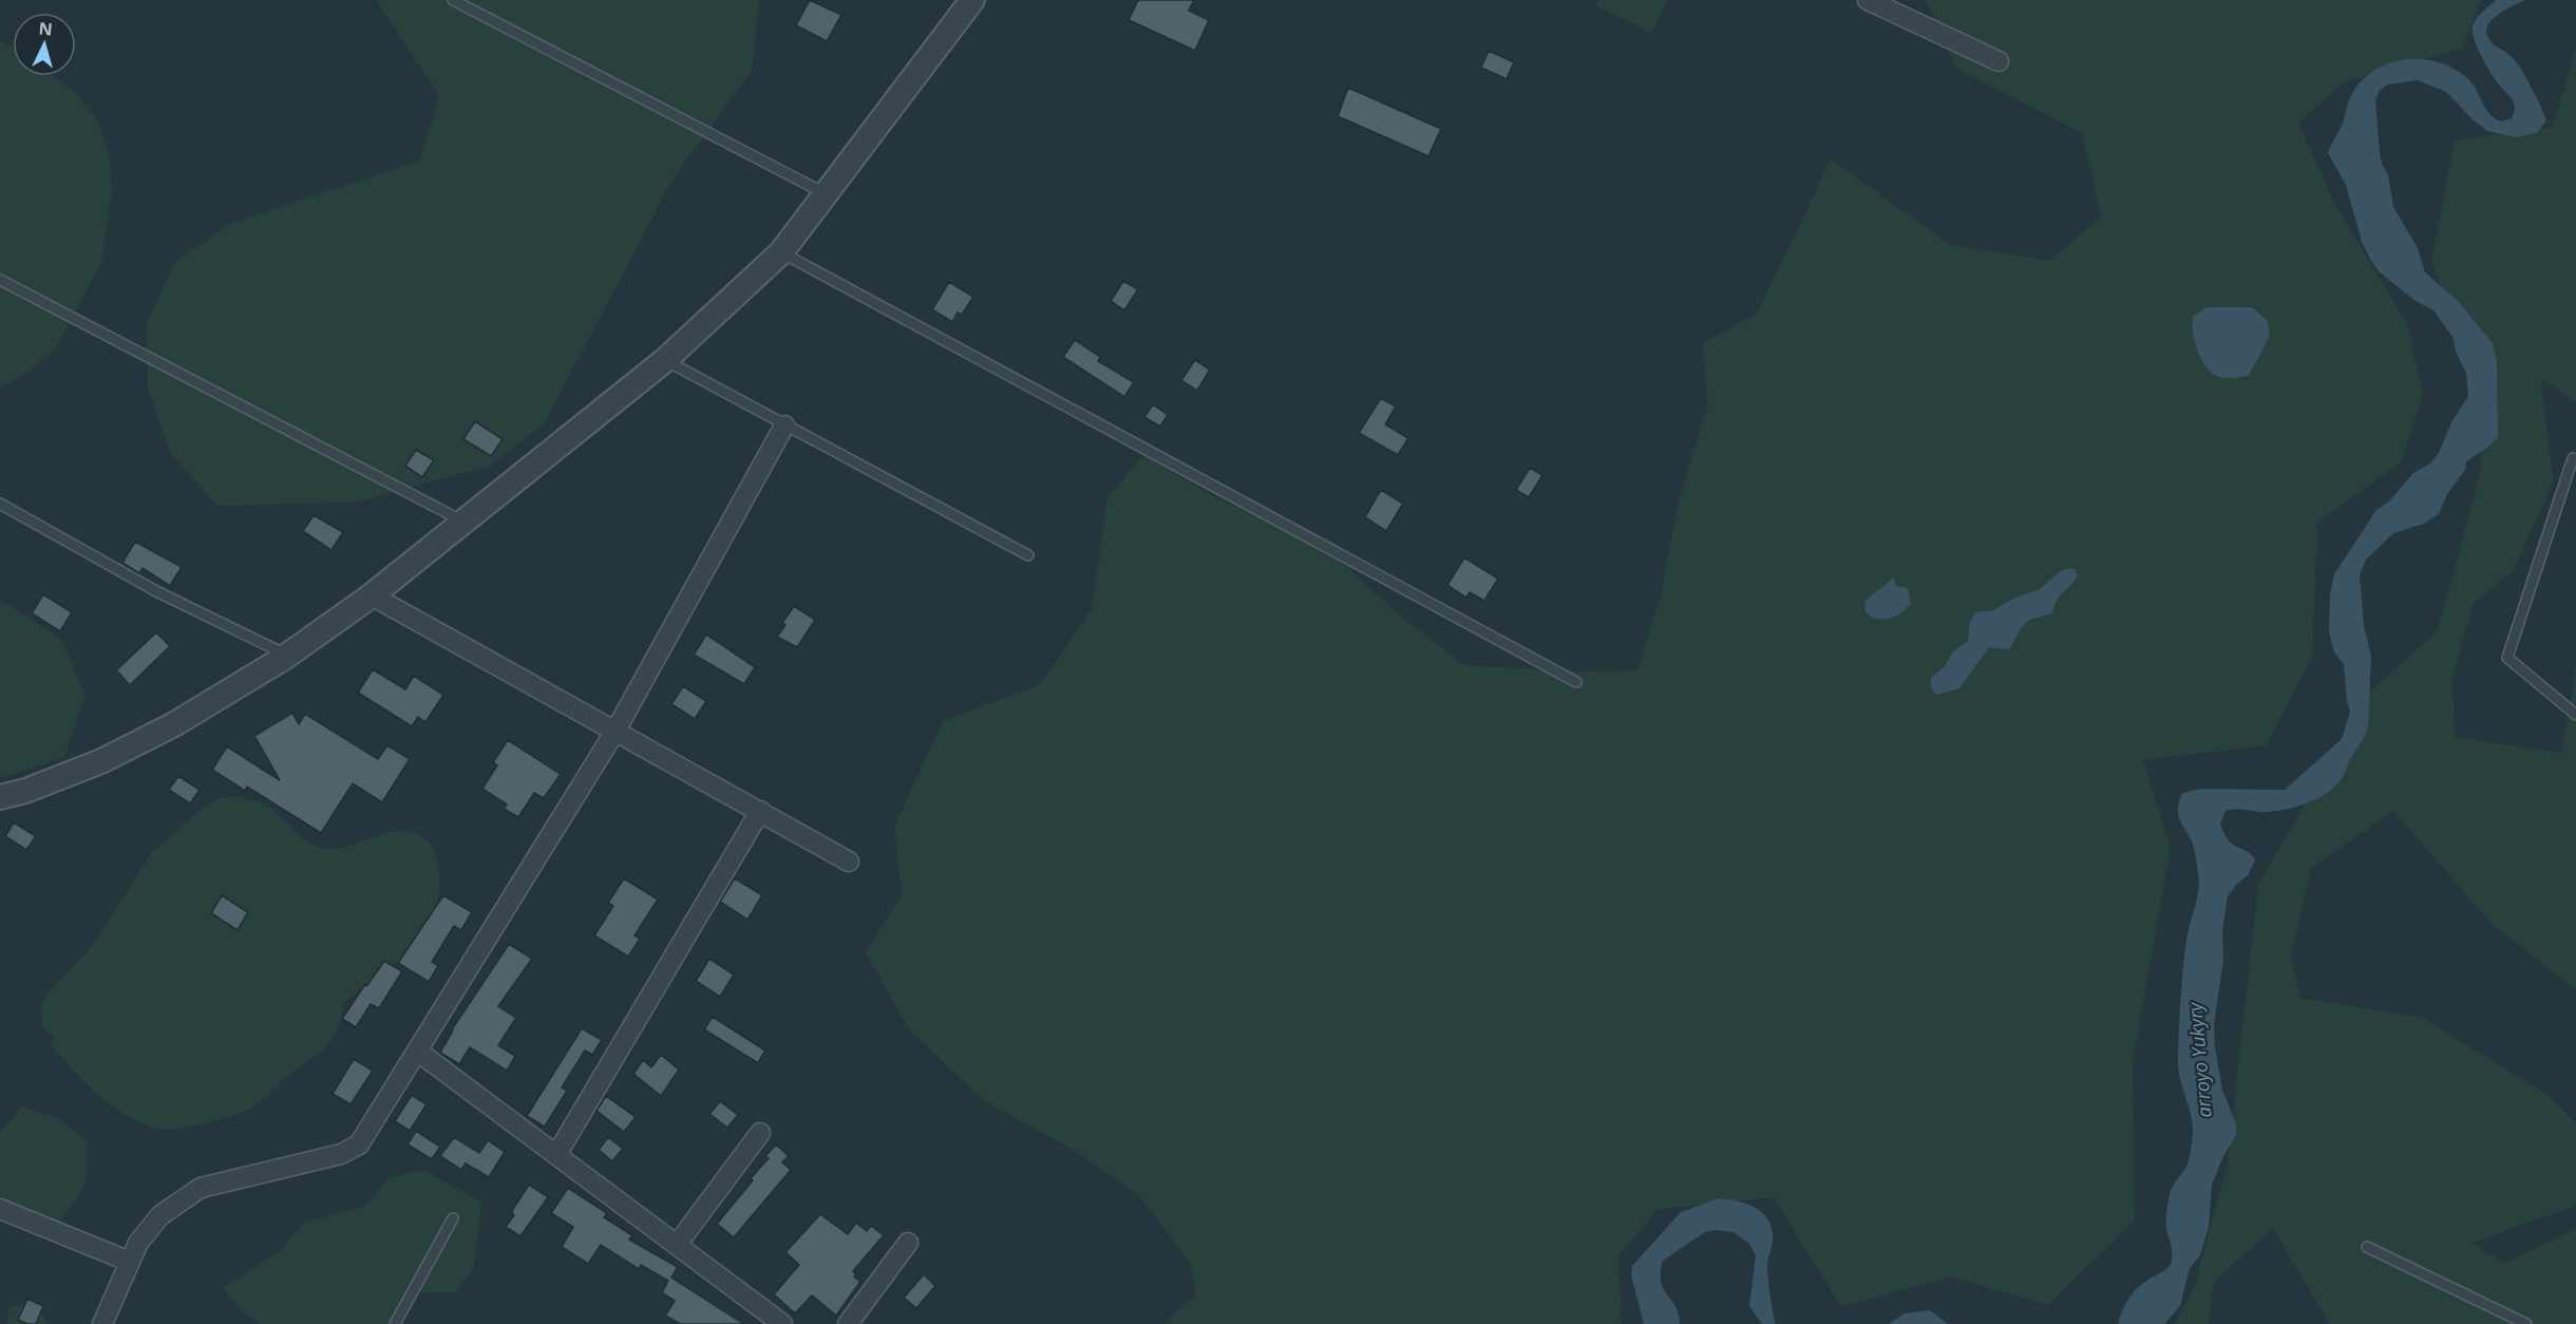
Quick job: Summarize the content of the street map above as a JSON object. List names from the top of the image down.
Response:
{
  "water": ["arroyo Yukyry"],
  "north": "top"
}
